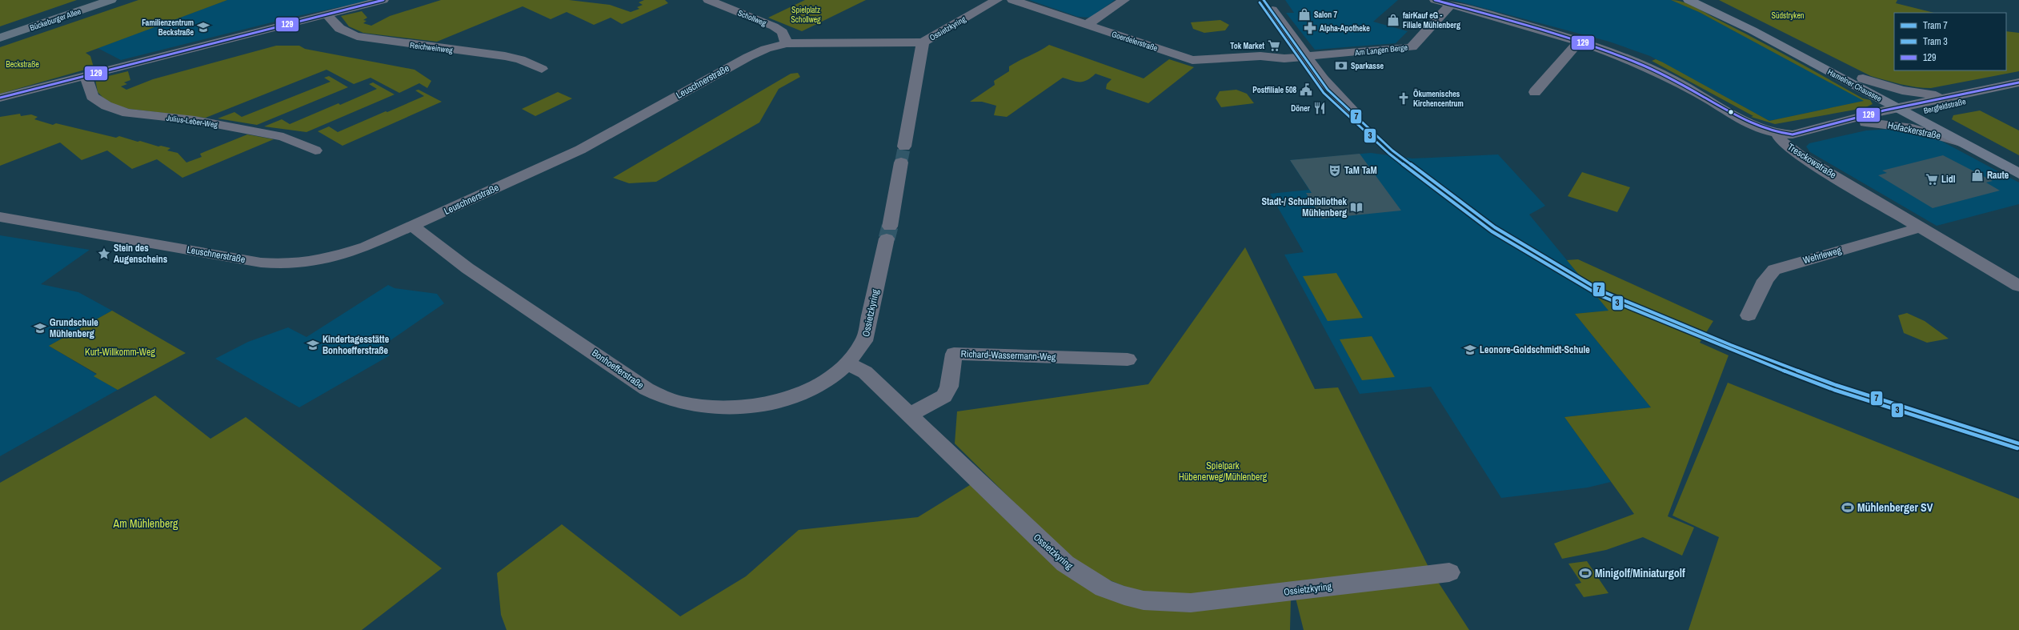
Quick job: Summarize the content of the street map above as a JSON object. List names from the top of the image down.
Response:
{
  "streets": {
    "highway": ["Bückeburger Allee"],
    "main road": ["Hamelner Chaussee"],
    "street": [
      "Schollweg",
      "Ossietzkyring",
      "Goerdelerstraße",
      "Reichweinweg",
      "Am Langen Berge",
      "Leuschnerstraße",
      "Bergfeldstraße",
      "Julius-Leber-Weg",
      "Hofackerstraße",
      "Tresckowstraße",
      "Wehrleweg",
      "Richard-Wassermann-Weg",
      "Bonhoefferstraße"
    ]
  },
  "crossings": [
    ["Schollweg", "Leuschnerstraße"],
    ["Ossietzkyring", "Leuschnerstraße"],
    ["Ossietzkyring", "Richard-Wassermann-Weg"],
    ["Ossietzkyring", "Bonhoefferstraße"],
    ["Goerdelerstraße", "Am Langen Berge"],
    ["Am Langen Berge", "Tresckowstraße"],
    ["Leuschnerstraße", "Bonhoefferstraße"],
    ["Hamelner Chaussee", "Bergfeldstraße"],
    ["Hamelner Chaussee", "Hofackerstraße"],
    ["Bergfeldstraße", "Hofackerstraße"],
    ["Hofackerstraße", "Tresckowstraße"],
    ["Tresckowstraße", "Wehrleweg"]
  ],
  "parks": [
    "Spielplatz Schollweg",
    "Südstryken",
    "Beckstraße",
    "Kurt-Willkomm-Weg",
    "Spielpark Hübenerweg/Mühlenberg",
    "Am Mühlenberg"
  ],
  "places": {
    "shop": ["Salon 7", "fairKauf eG - Filiale Mühlenberg", "Raute"],
    "school or university": [
      "Familienzentrum Beckstraße",
      "Grundschule Mühlenberg",
      "Kindertagesstätte Bonhoefferstraße",
      "Leonore-Goldschmidt-Schule"
    ],
    "pharmacy": ["Alpha-Apotheke"],
    "supermarket": ["Tok Market", "Lidl"],
    "bank": ["Sparkasse"],
    "public building": ["Postfiliale 508"],
    "church": ["Ökumenisches Kirchencentrum"],
    "restaurant": ["Döner"],
    "theatre": ["TaM TaM"],
    "library": ["Stadt-/ Schulbibliothek Mühlenberg"],
    "place": ["Stein des Augenscheins"],
    "sports": ["Mühlenberger SV", "Minigolf/Miniaturgolf"]
  },
  "lines": ["tram line 7", "transit line 129", "tram line 3"],
  "legend": ["Tram 7", "Tram 3", "129"]
}
